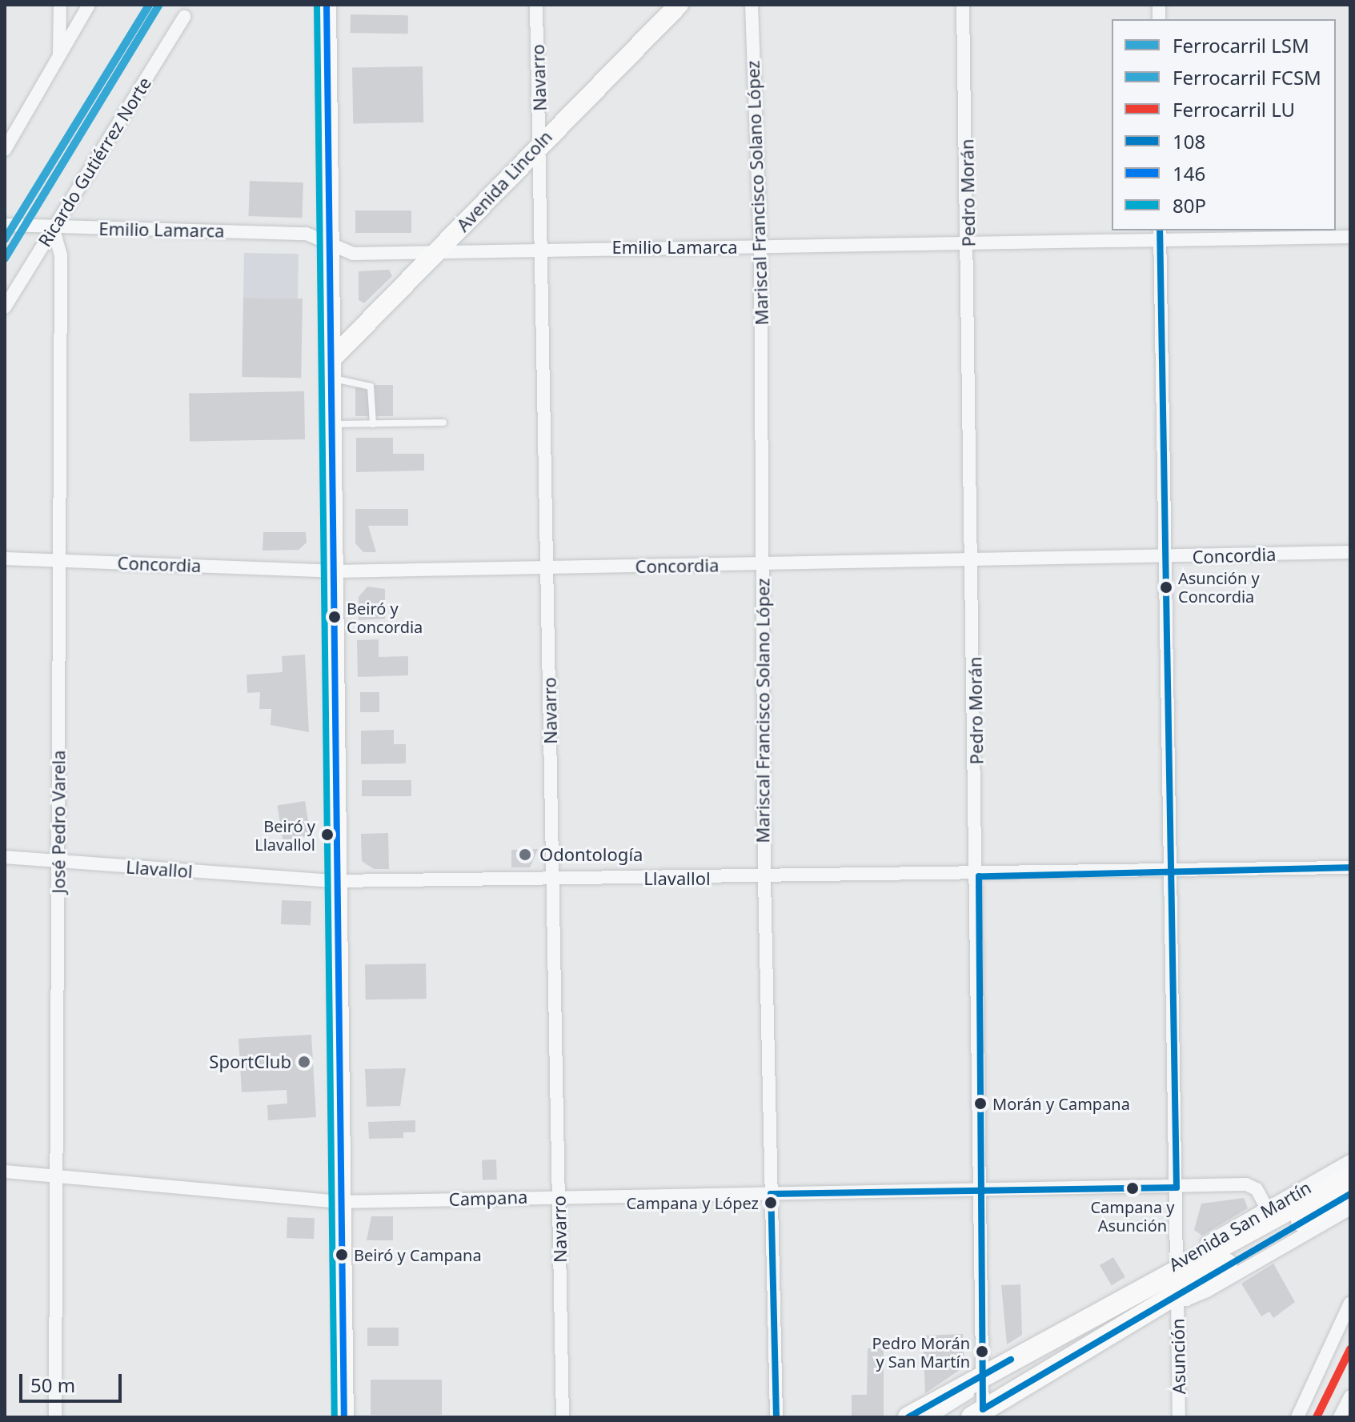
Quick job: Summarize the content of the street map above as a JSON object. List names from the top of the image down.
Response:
{
  "streets": {
    "main road": ["Avenida Lincoln", "Avenida San Martín"],
    "street": [
      "Navarro",
      "Ricardo Gutiérrez Norte",
      "Mariscal Francisco Solano López",
      "Pedro Morán",
      "Emilio Lamarca",
      "Concordia",
      "José Pedro Varela",
      "Llavallol",
      "Campana",
      "Asunción"
    ]
  },
  "crossings": [
    ["Navarro", "Avenida Lincoln"],
    ["Navarro", "Emilio Lamarca"],
    ["Navarro", "Concordia"],
    ["Navarro", "Llavallol"],
    ["Navarro", "Campana"],
    ["Ricardo Gutiérrez Norte", "Emilio Lamarca"],
    ["Ricardo Gutiérrez Norte", "José Pedro Varela"],
    ["Avenida Lincoln", "Emilio Lamarca"],
    ["Mariscal Francisco Solano López", "Emilio Lamarca"],
    ["Mariscal Francisco Solano López", "Concordia"],
    ["Mariscal Francisco Solano López", "Llavallol"],
    ["Mariscal Francisco Solano López", "Campana"],
    ["Pedro Morán", "Emilio Lamarca"],
    ["Pedro Morán", "Concordia"],
    ["Pedro Morán", "Llavallol"],
    ["Pedro Morán", "Campana"],
    ["Pedro Morán", "Avenida San Martín"],
    ["Emilio Lamarca", "José Pedro Varela"],
    ["Concordia", "José Pedro Varela"],
    ["José Pedro Varela", "Llavallol"],
    ["José Pedro Varela", "Campana"],
    ["Campana", "Avenida San Martín"],
    ["Avenida San Martín", "Asunción"]
  ],
  "places": [
    "Asunción y Concordia",
    "Beiró y Concordia",
    "Beiró y Llavallol",
    "Odontología",
    "SportClub",
    "Morán y Campana",
    "Campana y Asunción",
    "Campana y López",
    "Beiró y Campana",
    "Pedro Morán y San Martín"
  ],
  "lines": [
    "rail line LSM",
    "rail line FCSM",
    "transit line 146",
    "transit line 80P",
    "transit line 108",
    "rail line LU"
  ],
  "legend": [
    "Ferrocarril LSM",
    "Ferrocarril FCSM",
    "Ferrocarril LU",
    "108",
    "146",
    "80P"
  ],
  "scale_bar": "50 m"
}
